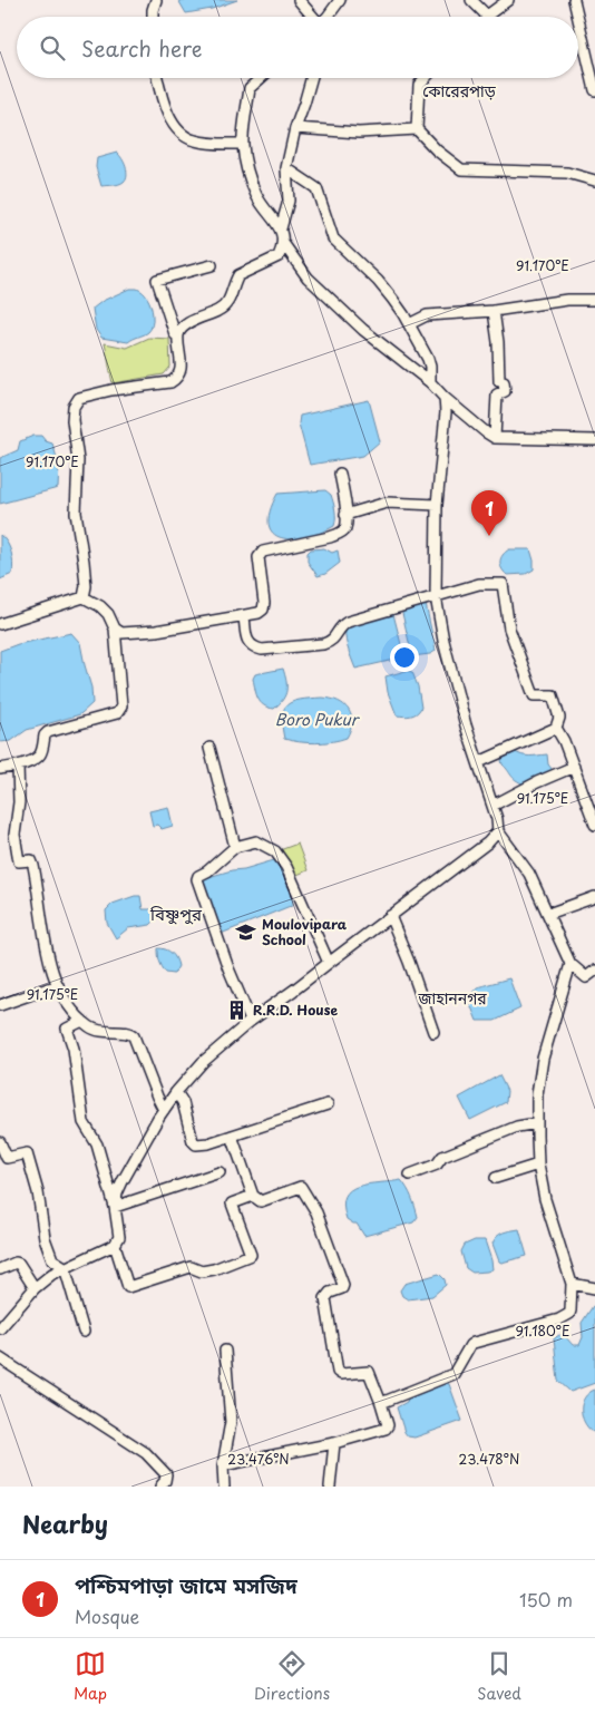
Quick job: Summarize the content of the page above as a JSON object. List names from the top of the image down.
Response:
{
  "districts": ["কোরেরপাড়", "বিষ্ণুপুর", "জাহাননগর"],
  "water": ["Boro Pukur"],
  "places": {
    "school or university": ["Moulovipara School"],
    "building": ["R.R.D. House"]
  },
  "page": {
    "search": "Search here",
    "pins": "1",
    "heading": "Nearby",
    "list": [
      {
        "mark": "1",
        "name": "পশ্চিমপাড়া জামে মসজিদ",
        "note": "Mosque",
        "value": "150 m"
      }
    ],
    "nav": ["Map", "Directions", "Saved"]
  },
  "coordinates": [
    "91.170°E",
    "91.175°E",
    "91.180°E",
    "23.476°N",
    "23.478°N"
  ]
}
